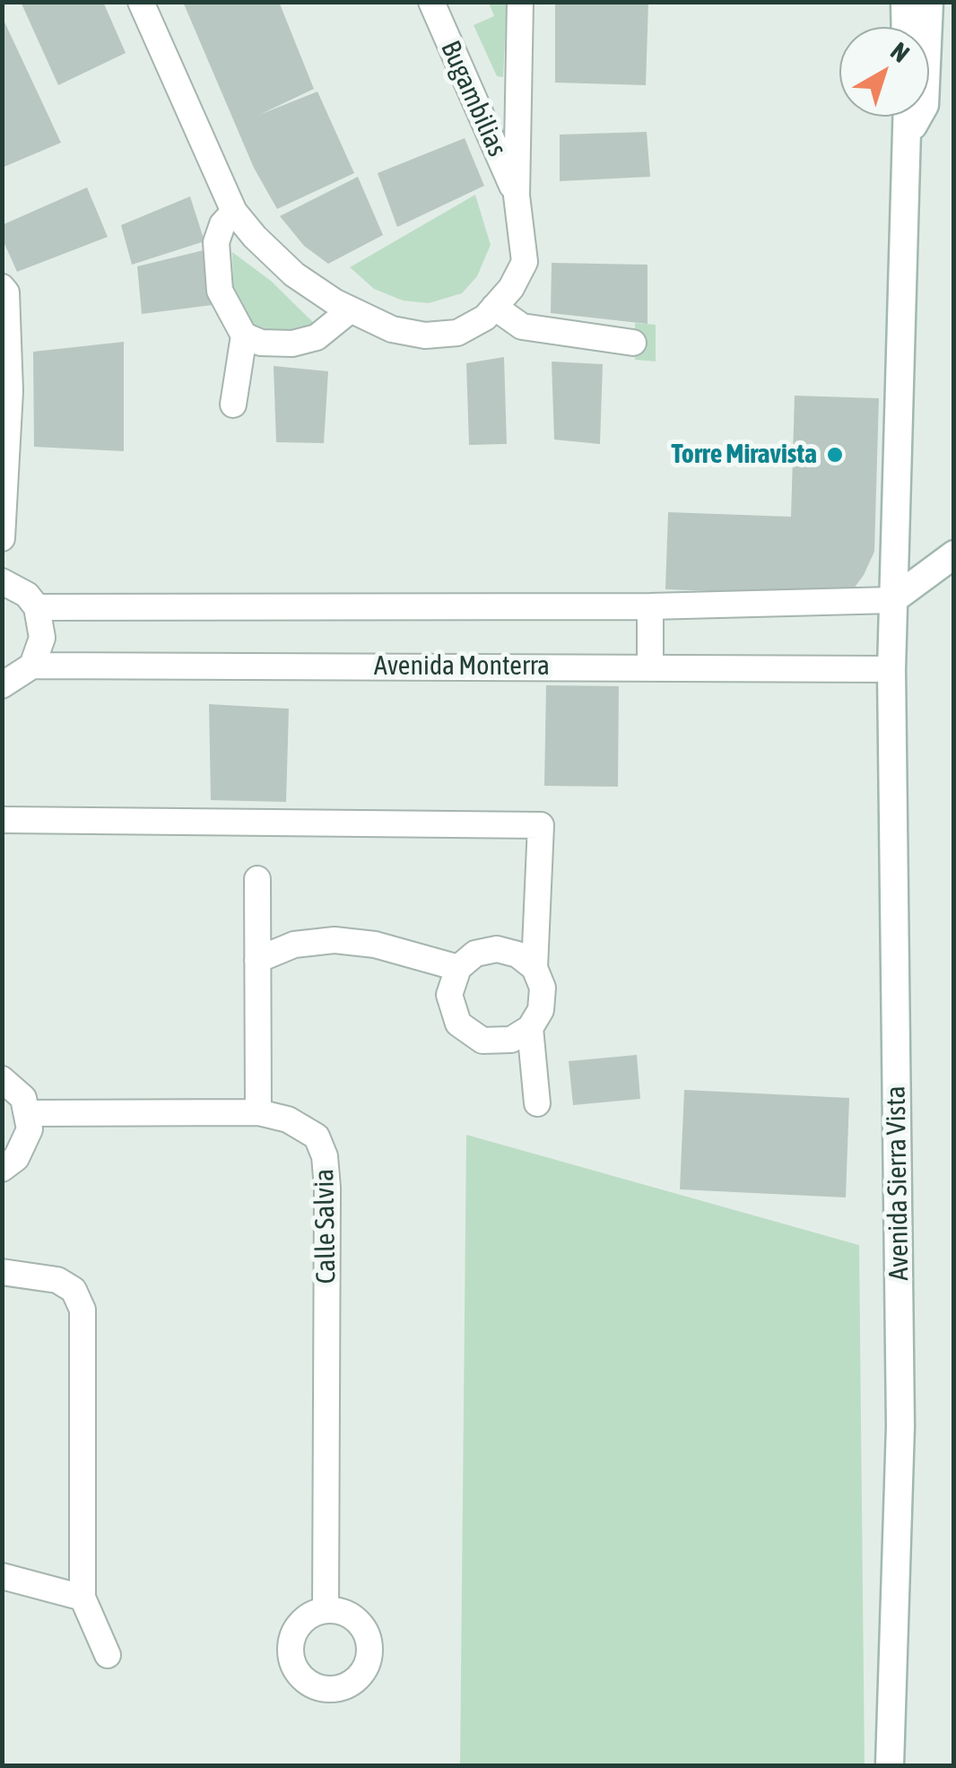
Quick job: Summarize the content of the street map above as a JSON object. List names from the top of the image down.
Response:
{
  "streets": {
    "main road": ["Avenida Sierra Vista"],
    "street": ["Bugambilias", "Avenida Monterra", "Calle Salvia"]
  },
  "crossings": [
    ["Avenida Monterra", "Avenida Sierra Vista"]
  ],
  "places": ["Torre Miravista"],
  "north": "top right"
}
